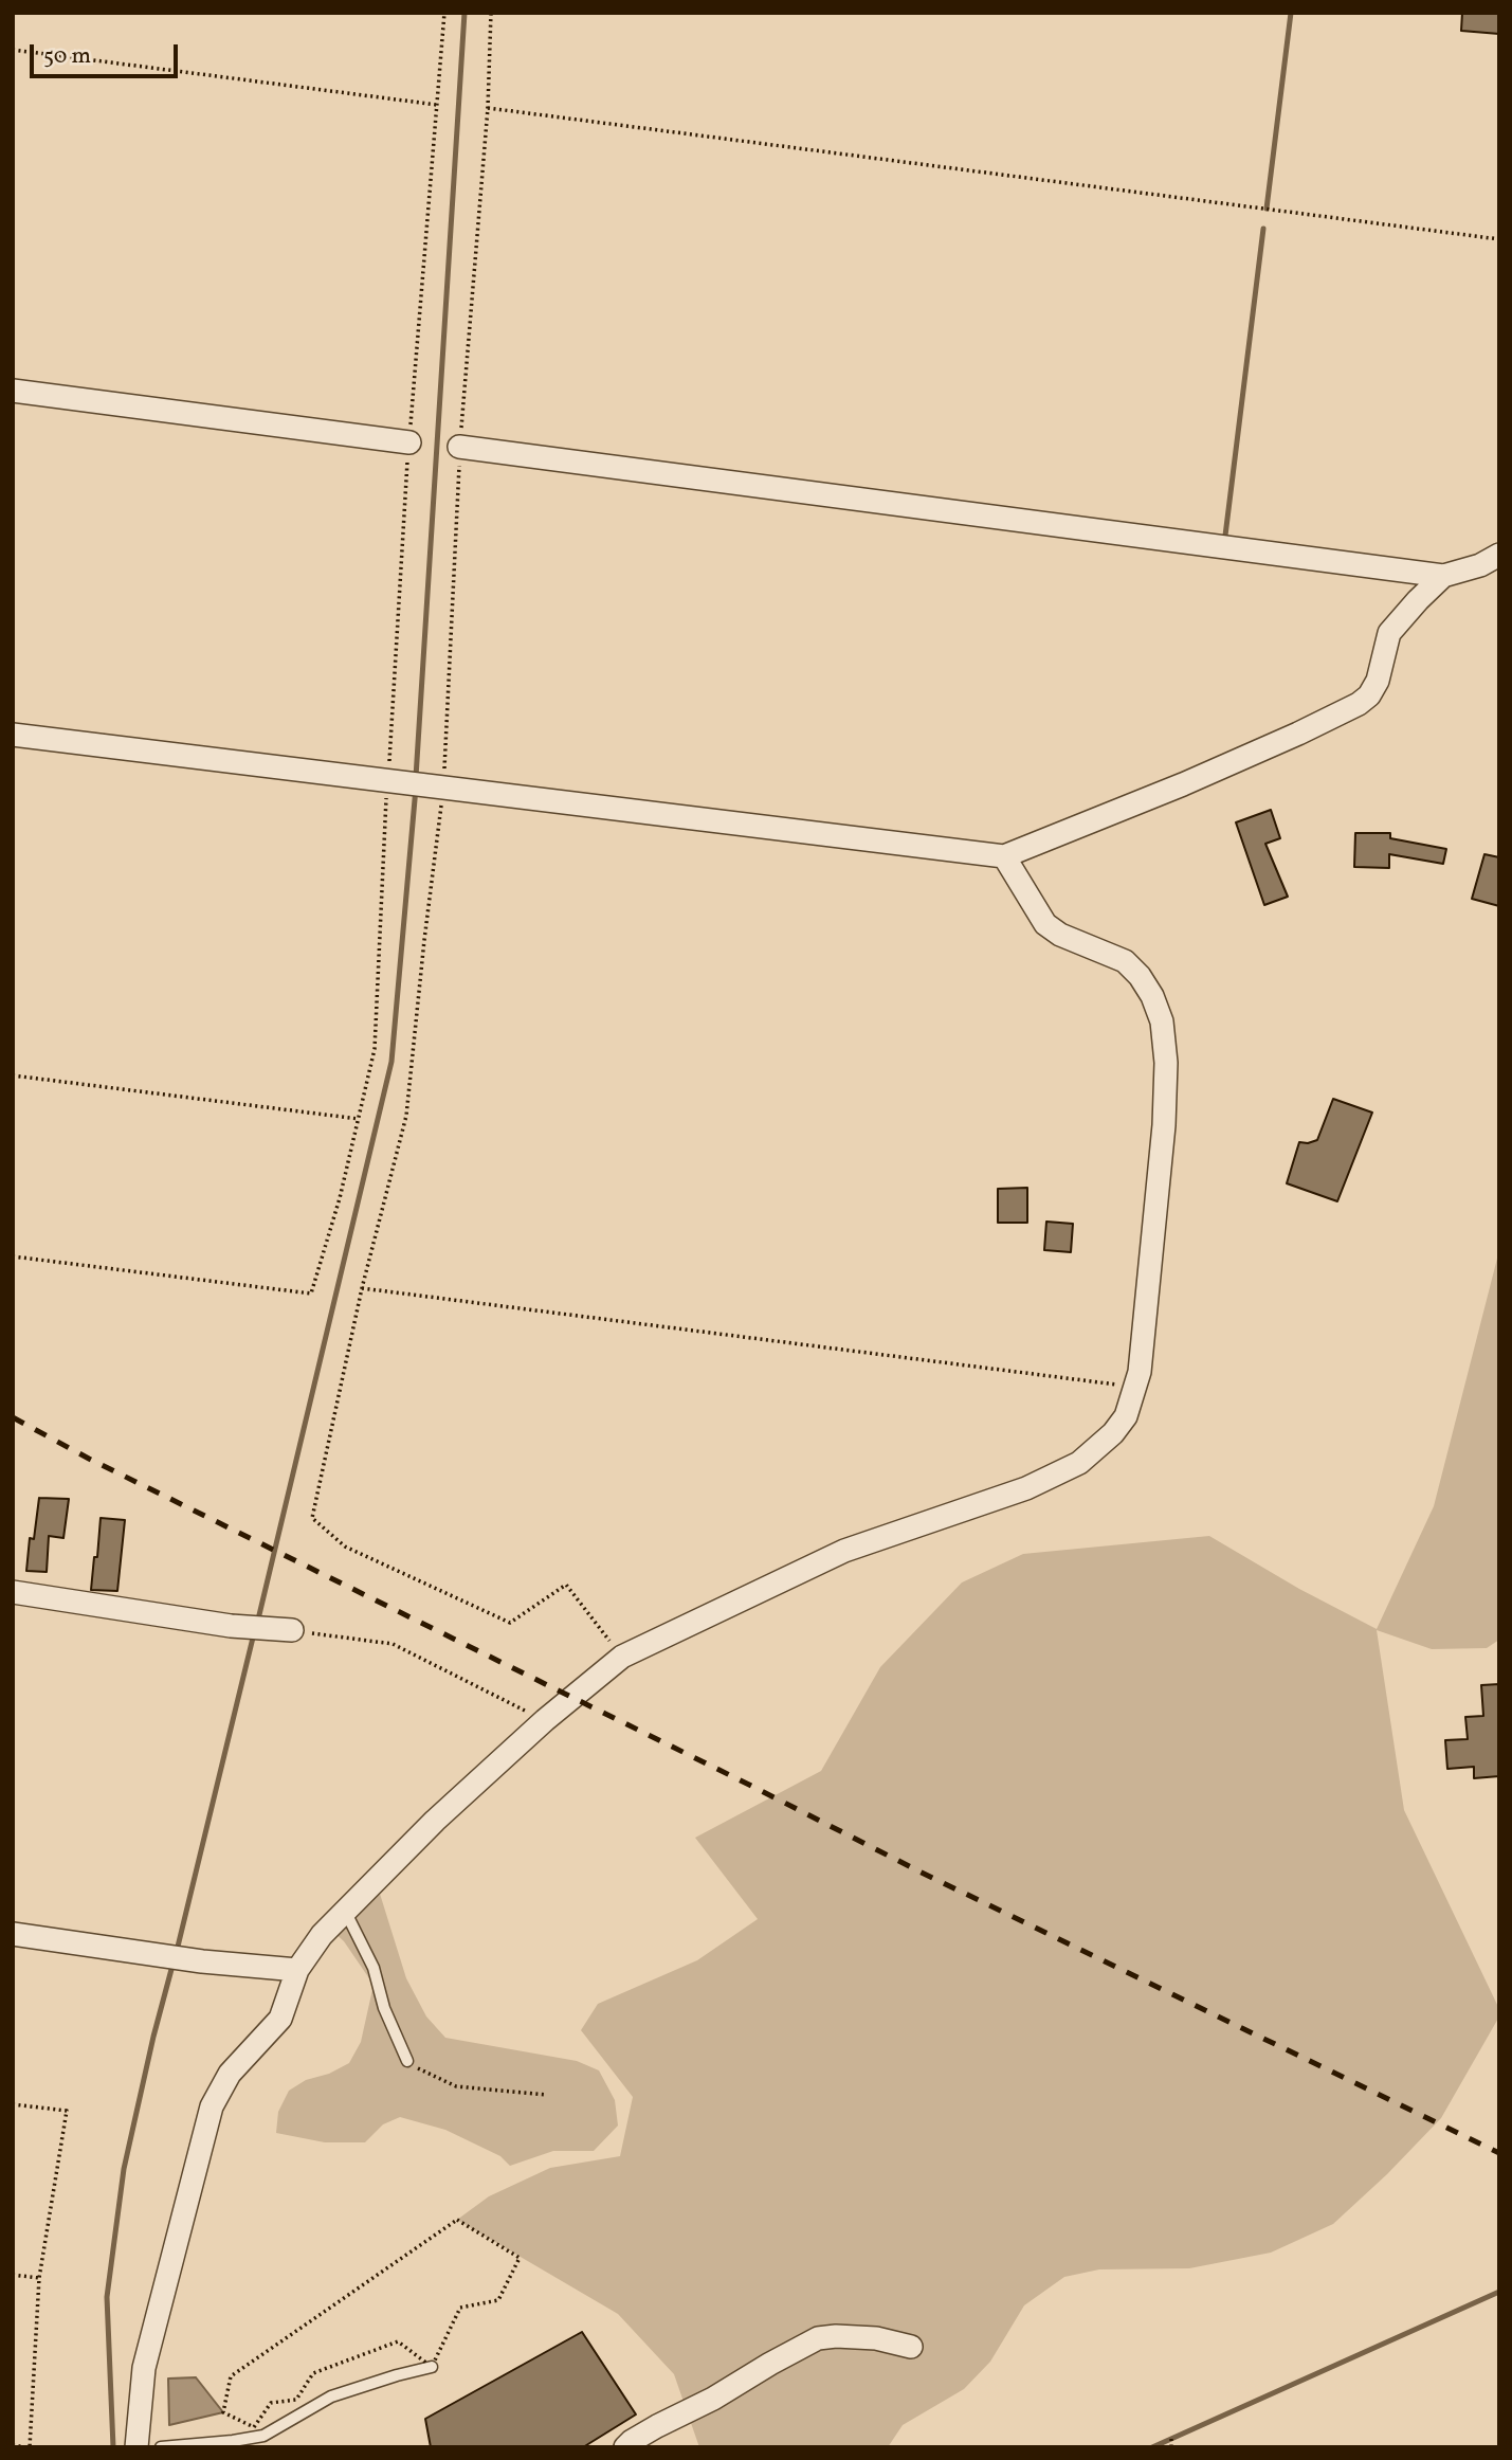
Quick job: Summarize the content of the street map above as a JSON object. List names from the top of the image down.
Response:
{
  "scale_bar": "50 m"
}
